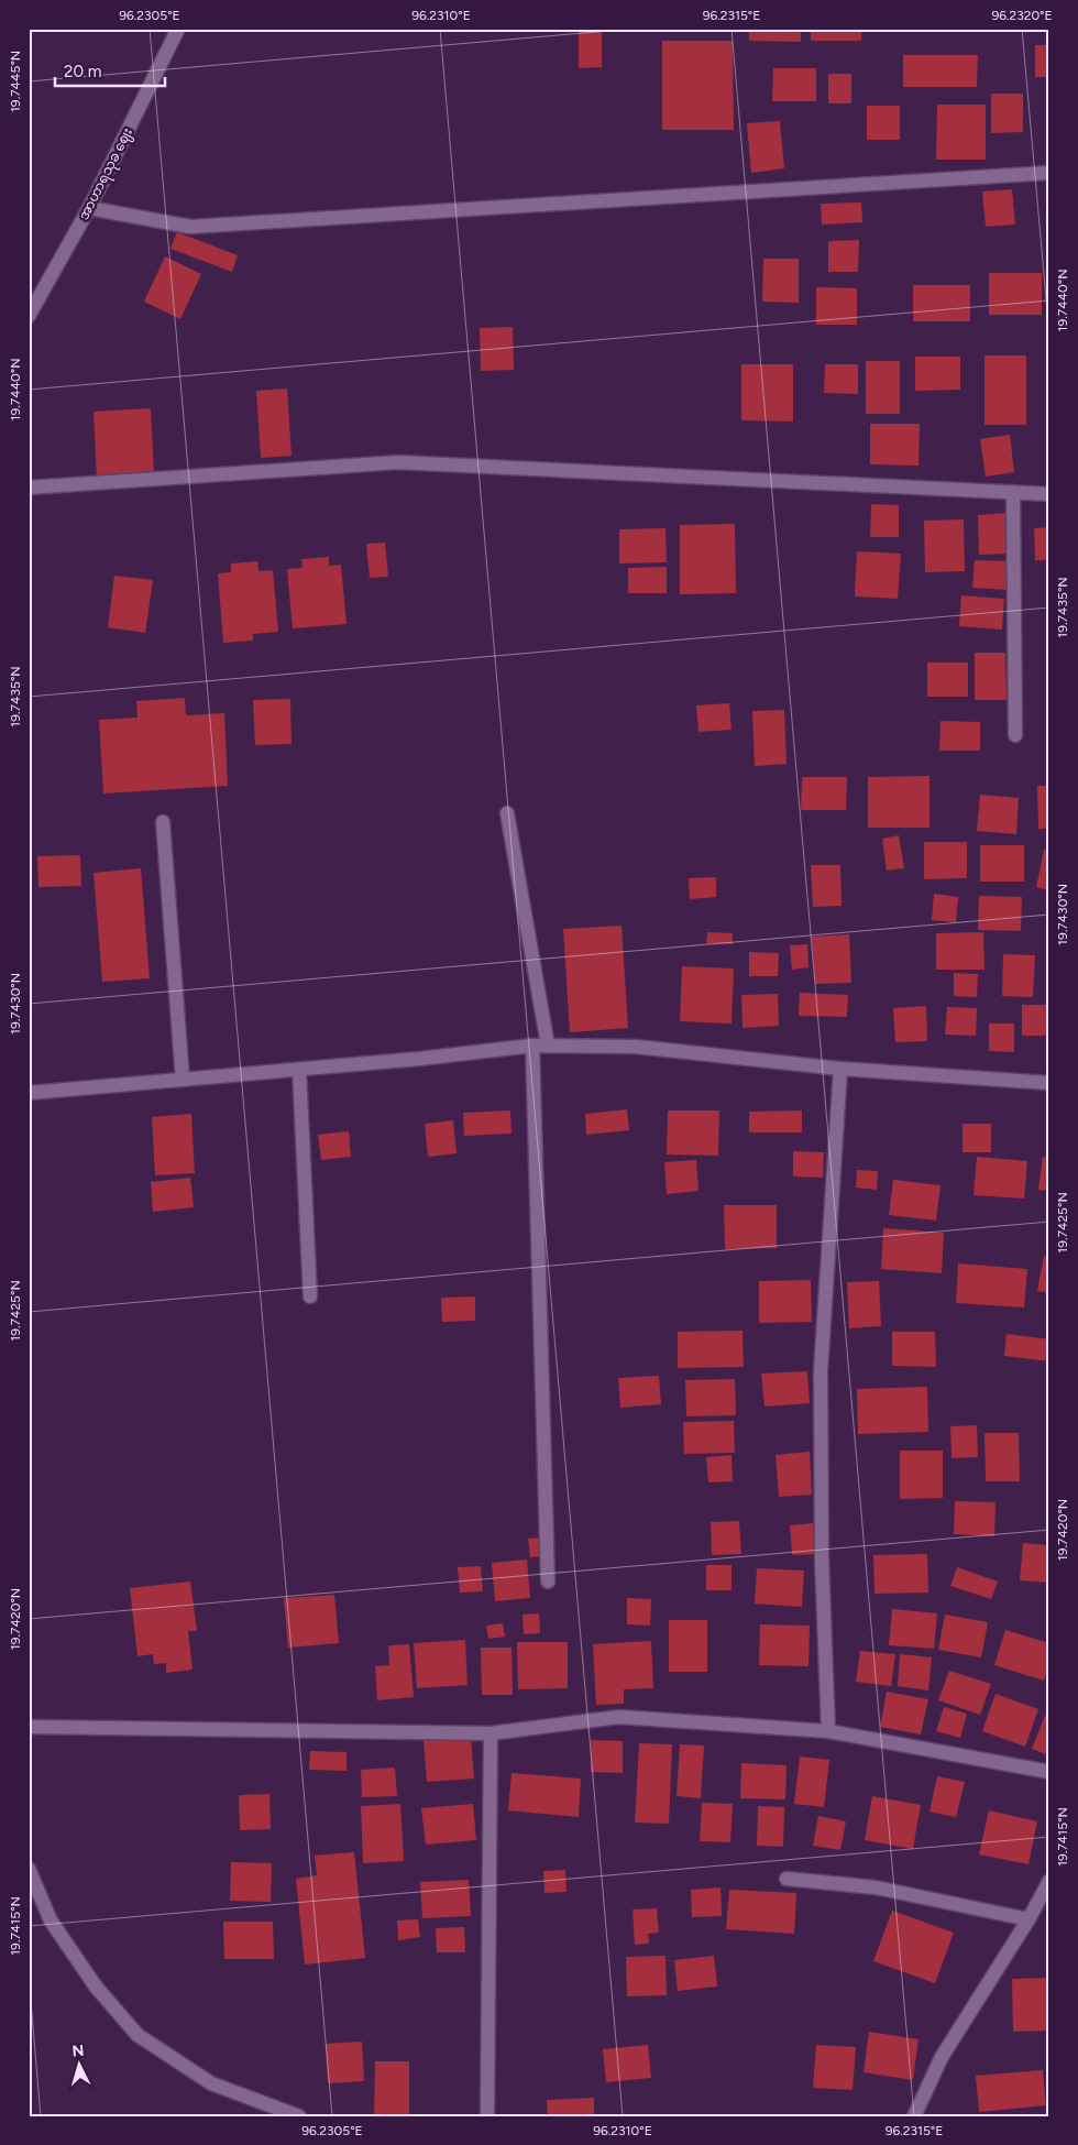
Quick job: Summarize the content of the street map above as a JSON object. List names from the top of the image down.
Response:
{
  "streets": {
    "street": ["အာဟာရသုခ ဈေး"]
  },
  "scale_bar": "20 m",
  "north": "top",
  "coordinates": [
    "96.2305°E",
    "96.2310°E",
    "96.2315°E",
    "96.2320°E",
    "19.7445°N",
    "19.7440°N",
    "19.7435°N",
    "19.7430°N",
    "19.7425°N",
    "19.7420°N",
    "19.7415°N"
  ]
}
